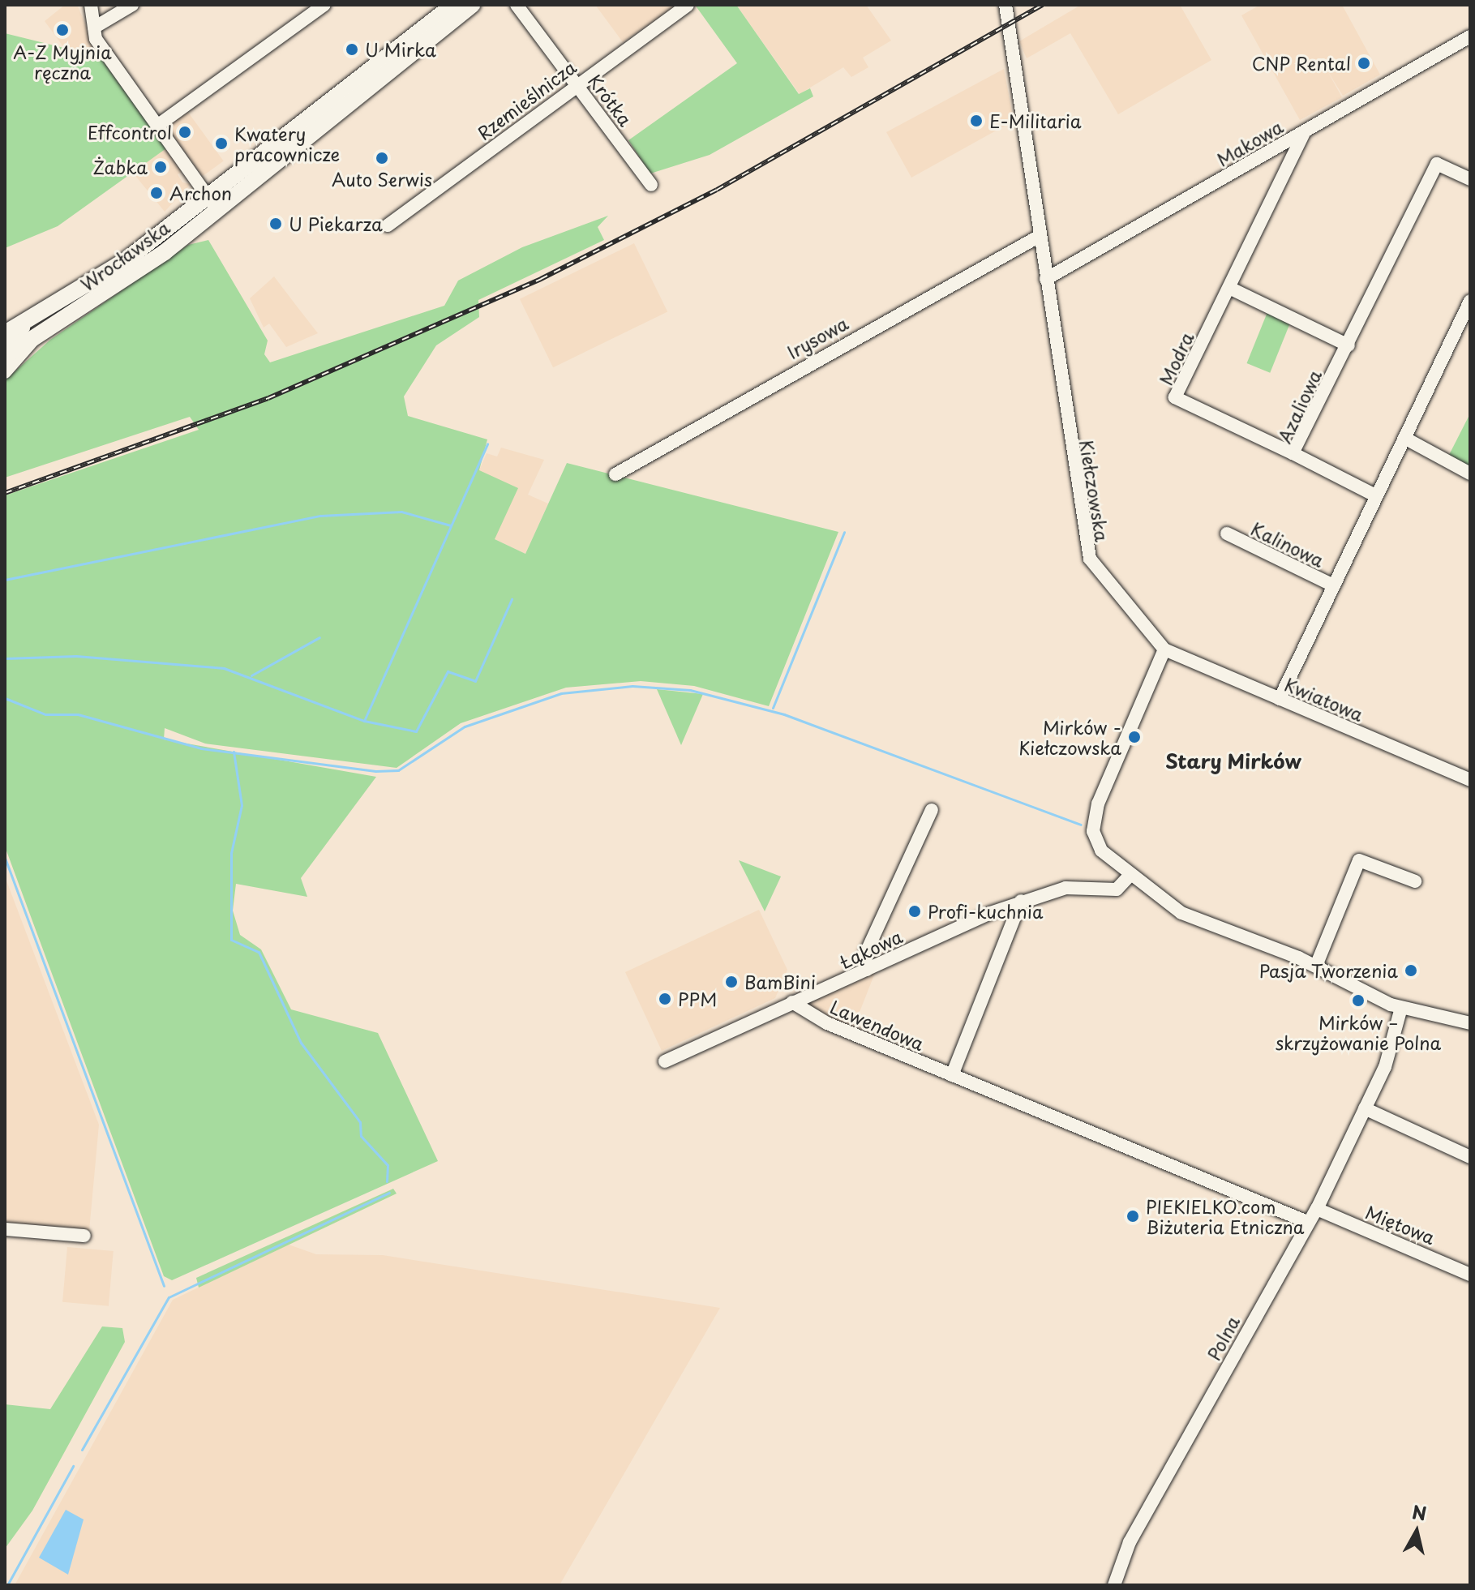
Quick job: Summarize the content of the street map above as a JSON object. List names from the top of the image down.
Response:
{
  "streets": {
    "main road": ["Wrocławska"],
    "street": [
      "Rzemieślnicza",
      "Krótka",
      "Makowa",
      "Irysowa",
      "Modra",
      "Azaliowa",
      "Kiełczowska",
      "Kalinowa",
      "Kwiatowa",
      "Łąkowa",
      "Lawendowa",
      "Miętowa",
      "Polna"
    ]
  },
  "crossings": [
    ["Rzemieślnicza", "Krótka"],
    ["Makowa", "Modra"],
    ["Makowa", "Kiełczowska"],
    ["Irysowa", "Kiełczowska"],
    ["Modra", "Azaliowa"],
    ["Azaliowa", "Kalinowa"],
    ["Kiełczowska", "Kwiatowa"],
    ["Kalinowa", "Kwiatowa"],
    ["Łąkowa", "Lawendowa"],
    ["Lawendowa", "Polna"],
    ["Miętowa", "Polna"]
  ],
  "districts": ["Stary Mirków"],
  "places": [
    "A-Z Myjnia ręczna",
    "U Mirka",
    "CNP Rental",
    "E-Militaria",
    "Effcontrol",
    "Kwatery pracownicze",
    "Auto Serwis",
    "Żabka",
    "Archon",
    "U Piekarza",
    "Mirków - Kiełczowska",
    "Profi-kuchnia",
    "Pasja Tworzenia",
    "BamBini",
    "PPM",
    "Mirków – skrzyżowanie Polna",
    "PIEKIELKO.com Biżuteria Etniczna"
  ],
  "north": "top"
}
